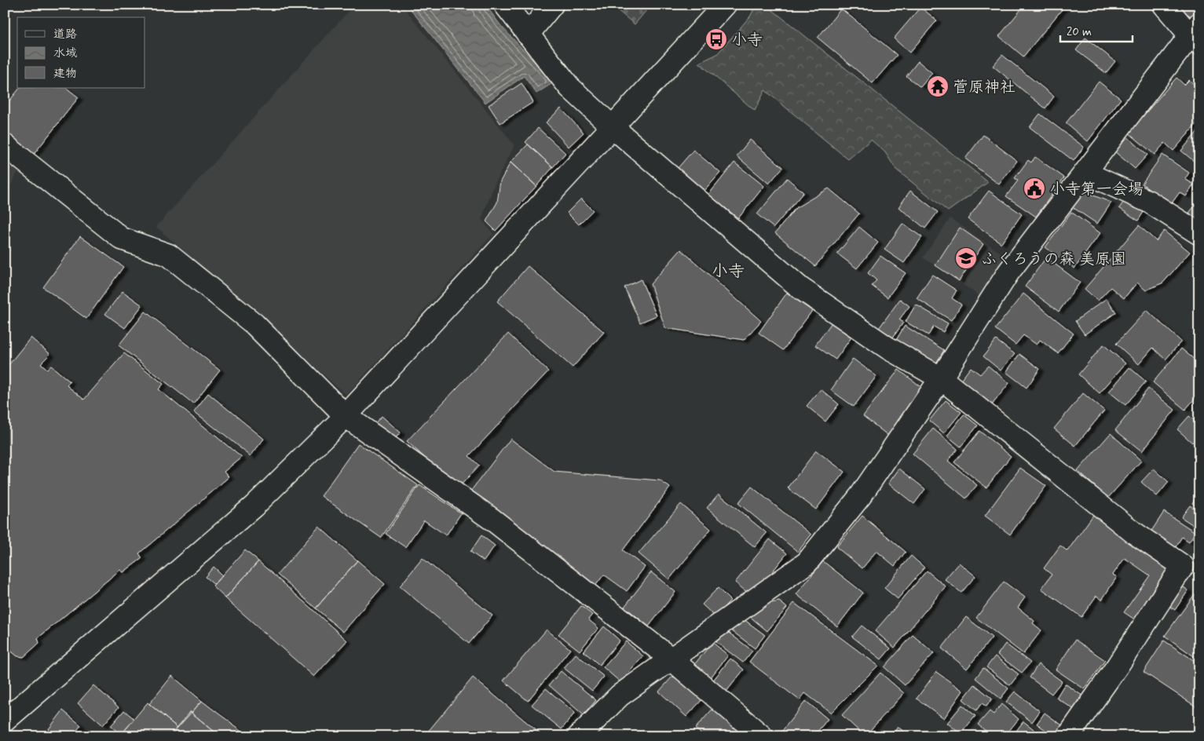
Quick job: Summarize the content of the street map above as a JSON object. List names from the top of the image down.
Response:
{
  "districts": ["小寺"],
  "places": {
    "bus stop": ["小寺"],
    "temple": ["菅原神社"],
    "public building": ["小寺第一会場"],
    "school or university": ["ふくろうの森 美原園"]
  },
  "legend": ["道路", "水域", "建物"],
  "scale_bar": "20 m"
}
